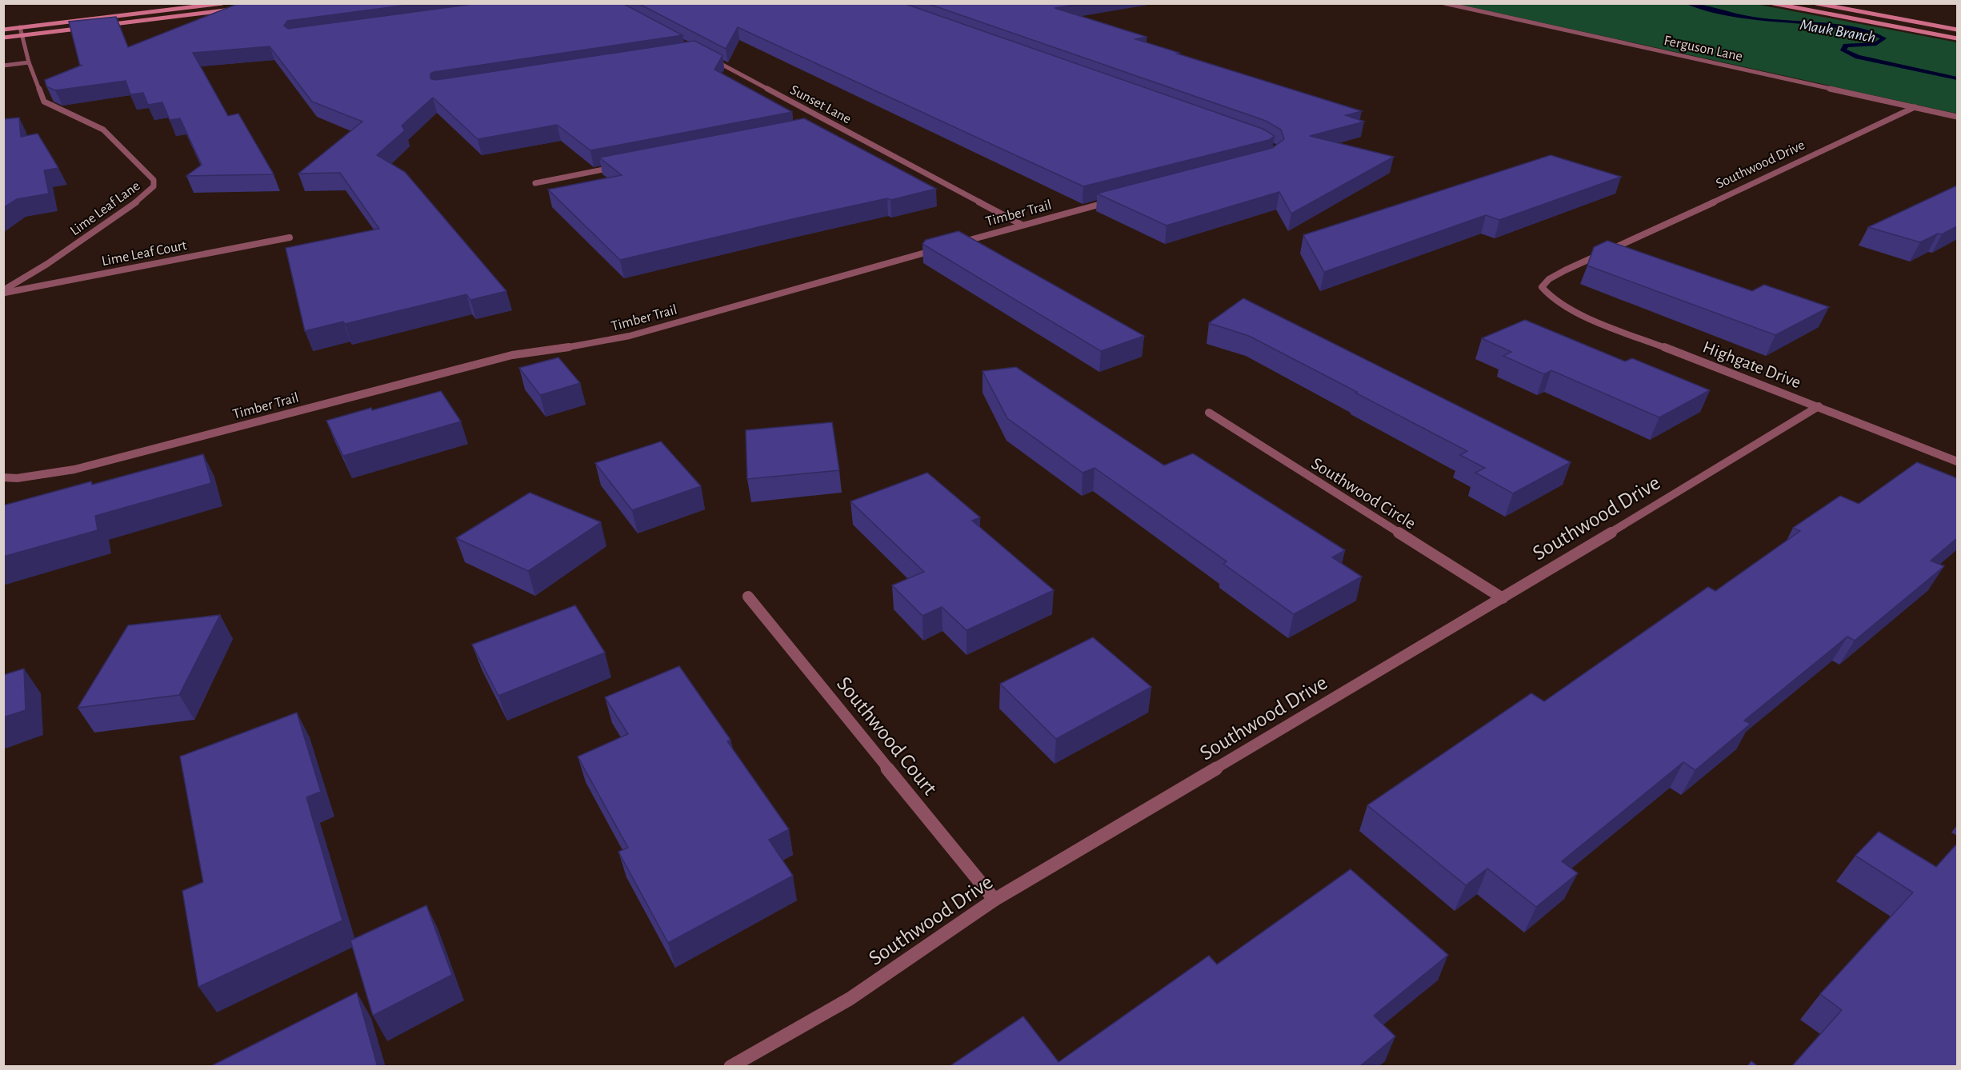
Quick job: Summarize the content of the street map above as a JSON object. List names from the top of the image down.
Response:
{
  "streets": {
    "street": [
      "Ferguson Lane",
      "Sunset Lane",
      "Southwood Drive",
      "Lime Leaf Lane",
      "Timber Trail",
      "Lime Leaf Court",
      "Highgate Drive",
      "Southwood Circle",
      "Southwood Court"
    ]
  },
  "crossings": [
    ["Ferguson Lane", "Southwood Drive"],
    ["Sunset Lane", "Timber Trail"],
    ["Southwood Drive", "Highgate Drive"],
    ["Southwood Drive", "Southwood Circle"],
    ["Southwood Drive", "Southwood Court"],
    ["Lime Leaf Lane", "Lime Leaf Court"]
  ],
  "water": ["Mauk Branch"]
}
